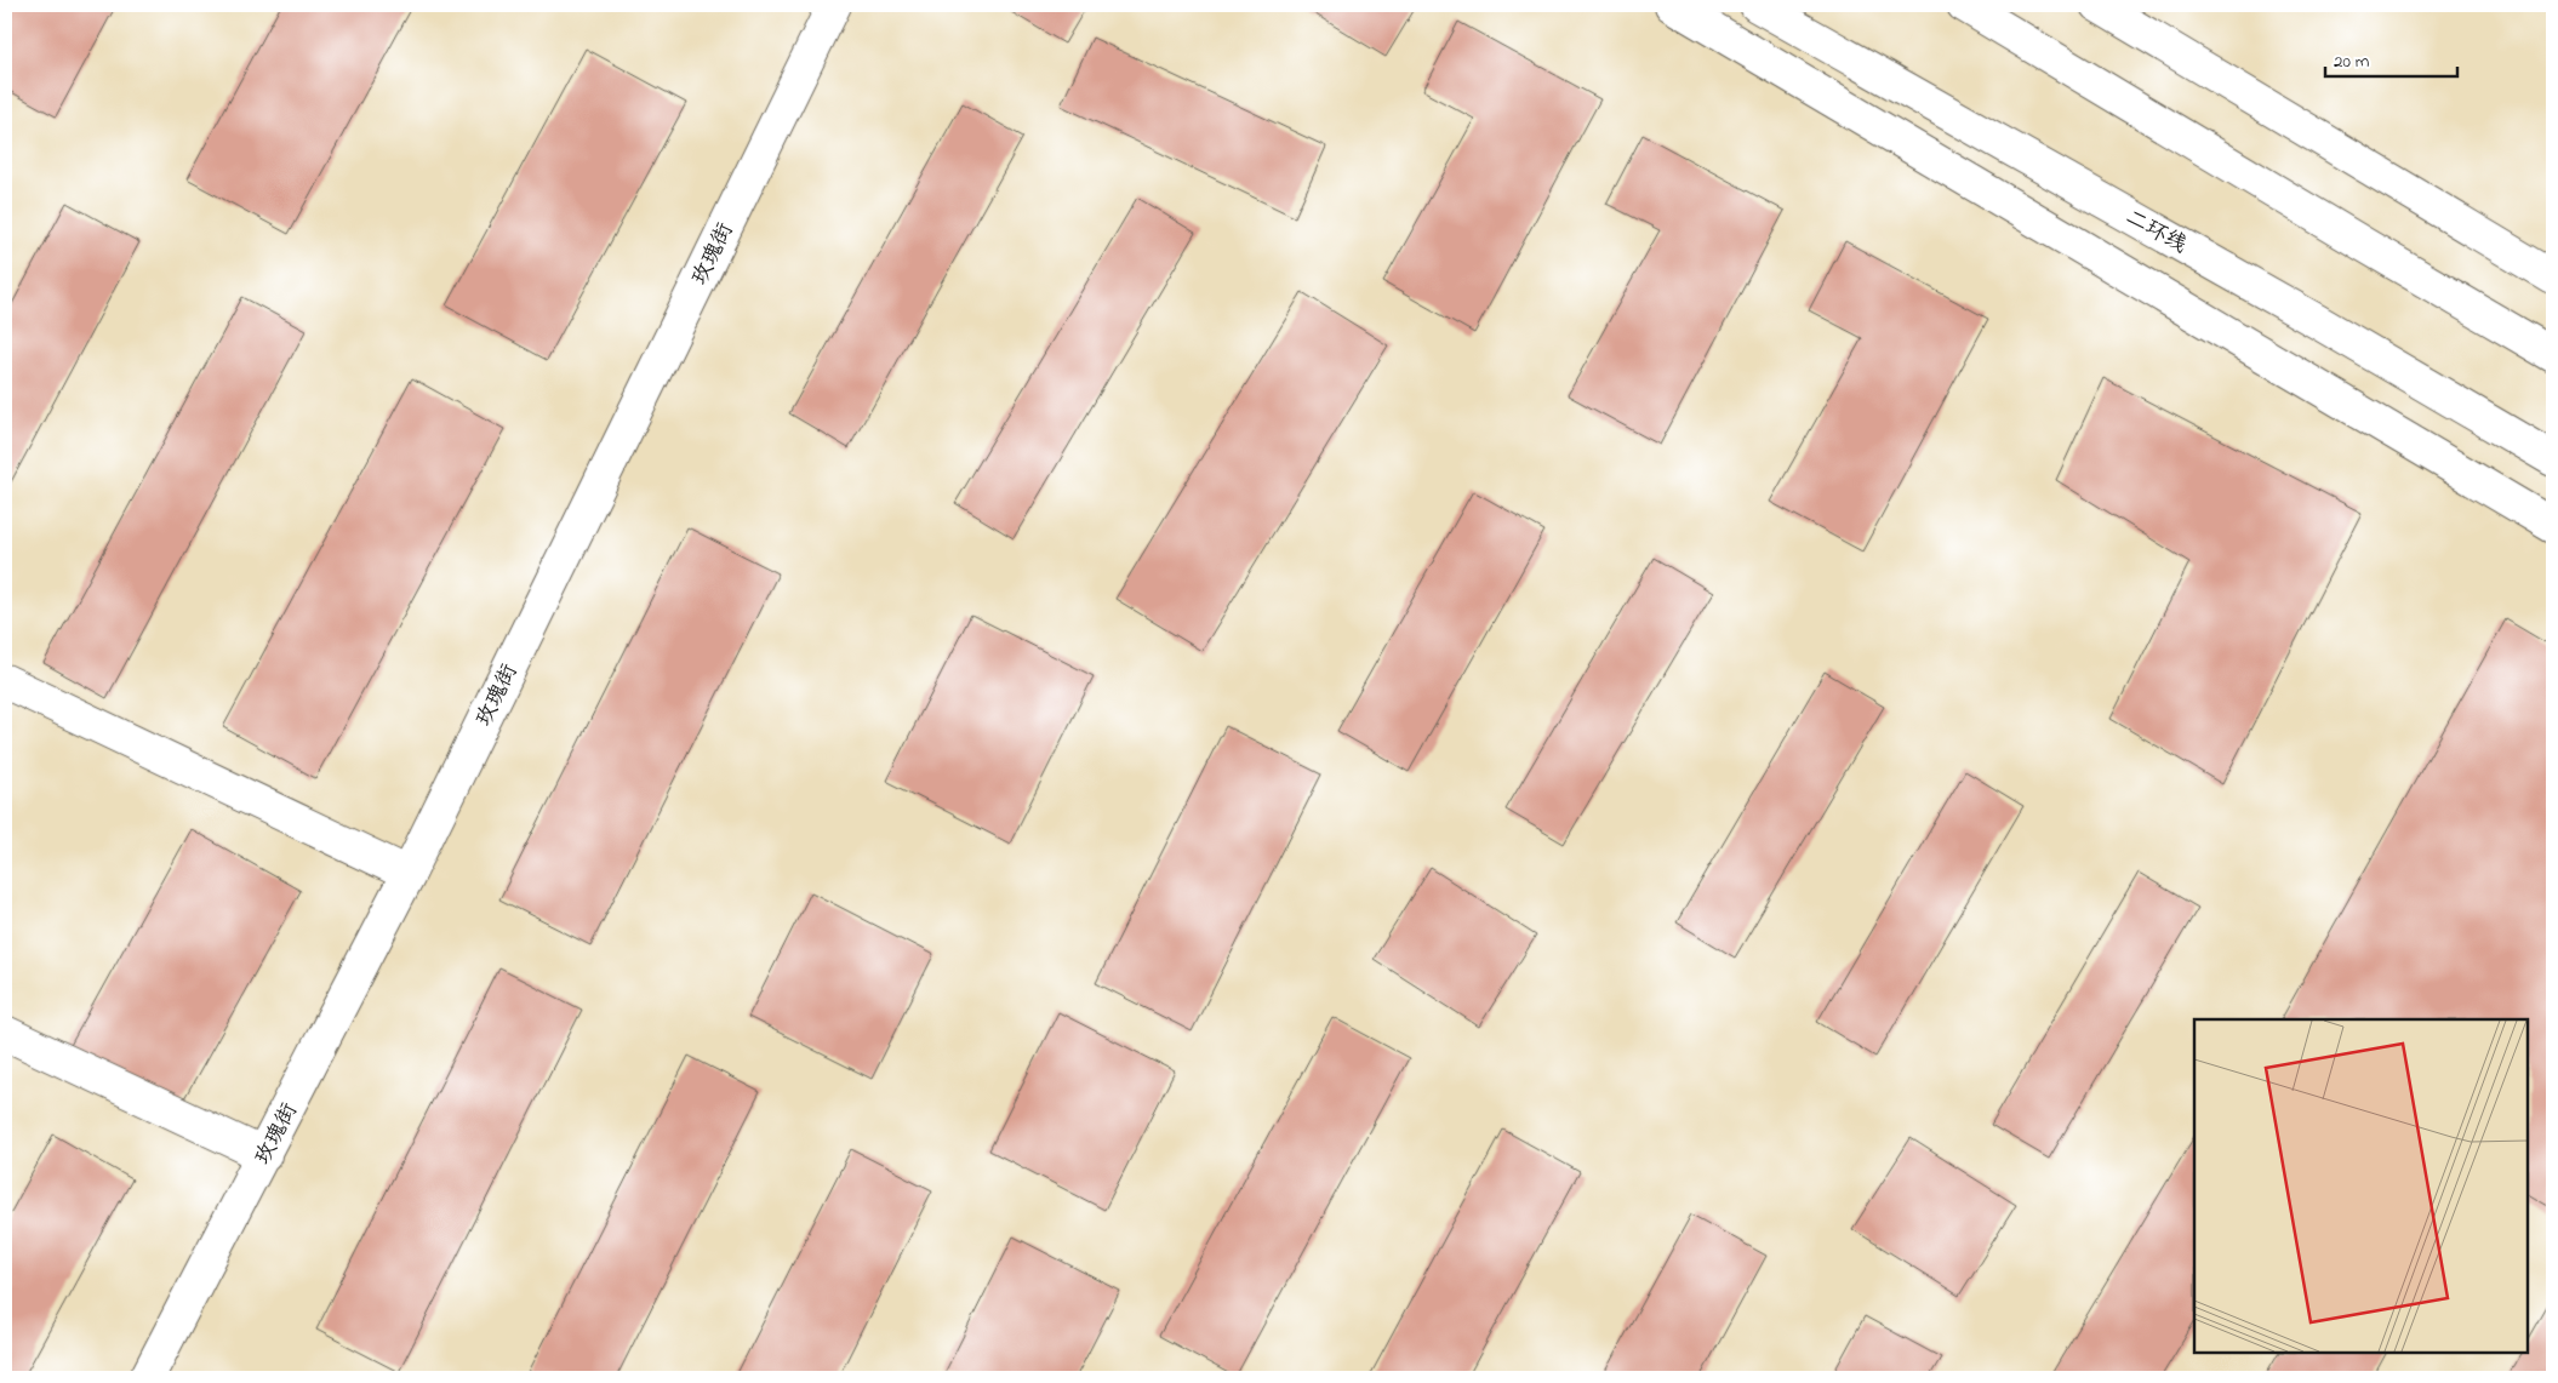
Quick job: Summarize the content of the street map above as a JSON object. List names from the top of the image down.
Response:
{
  "streets": {
    "main road": ["二环线", "玫瑰街"]
  },
  "scale_bar": "20 m"
}
